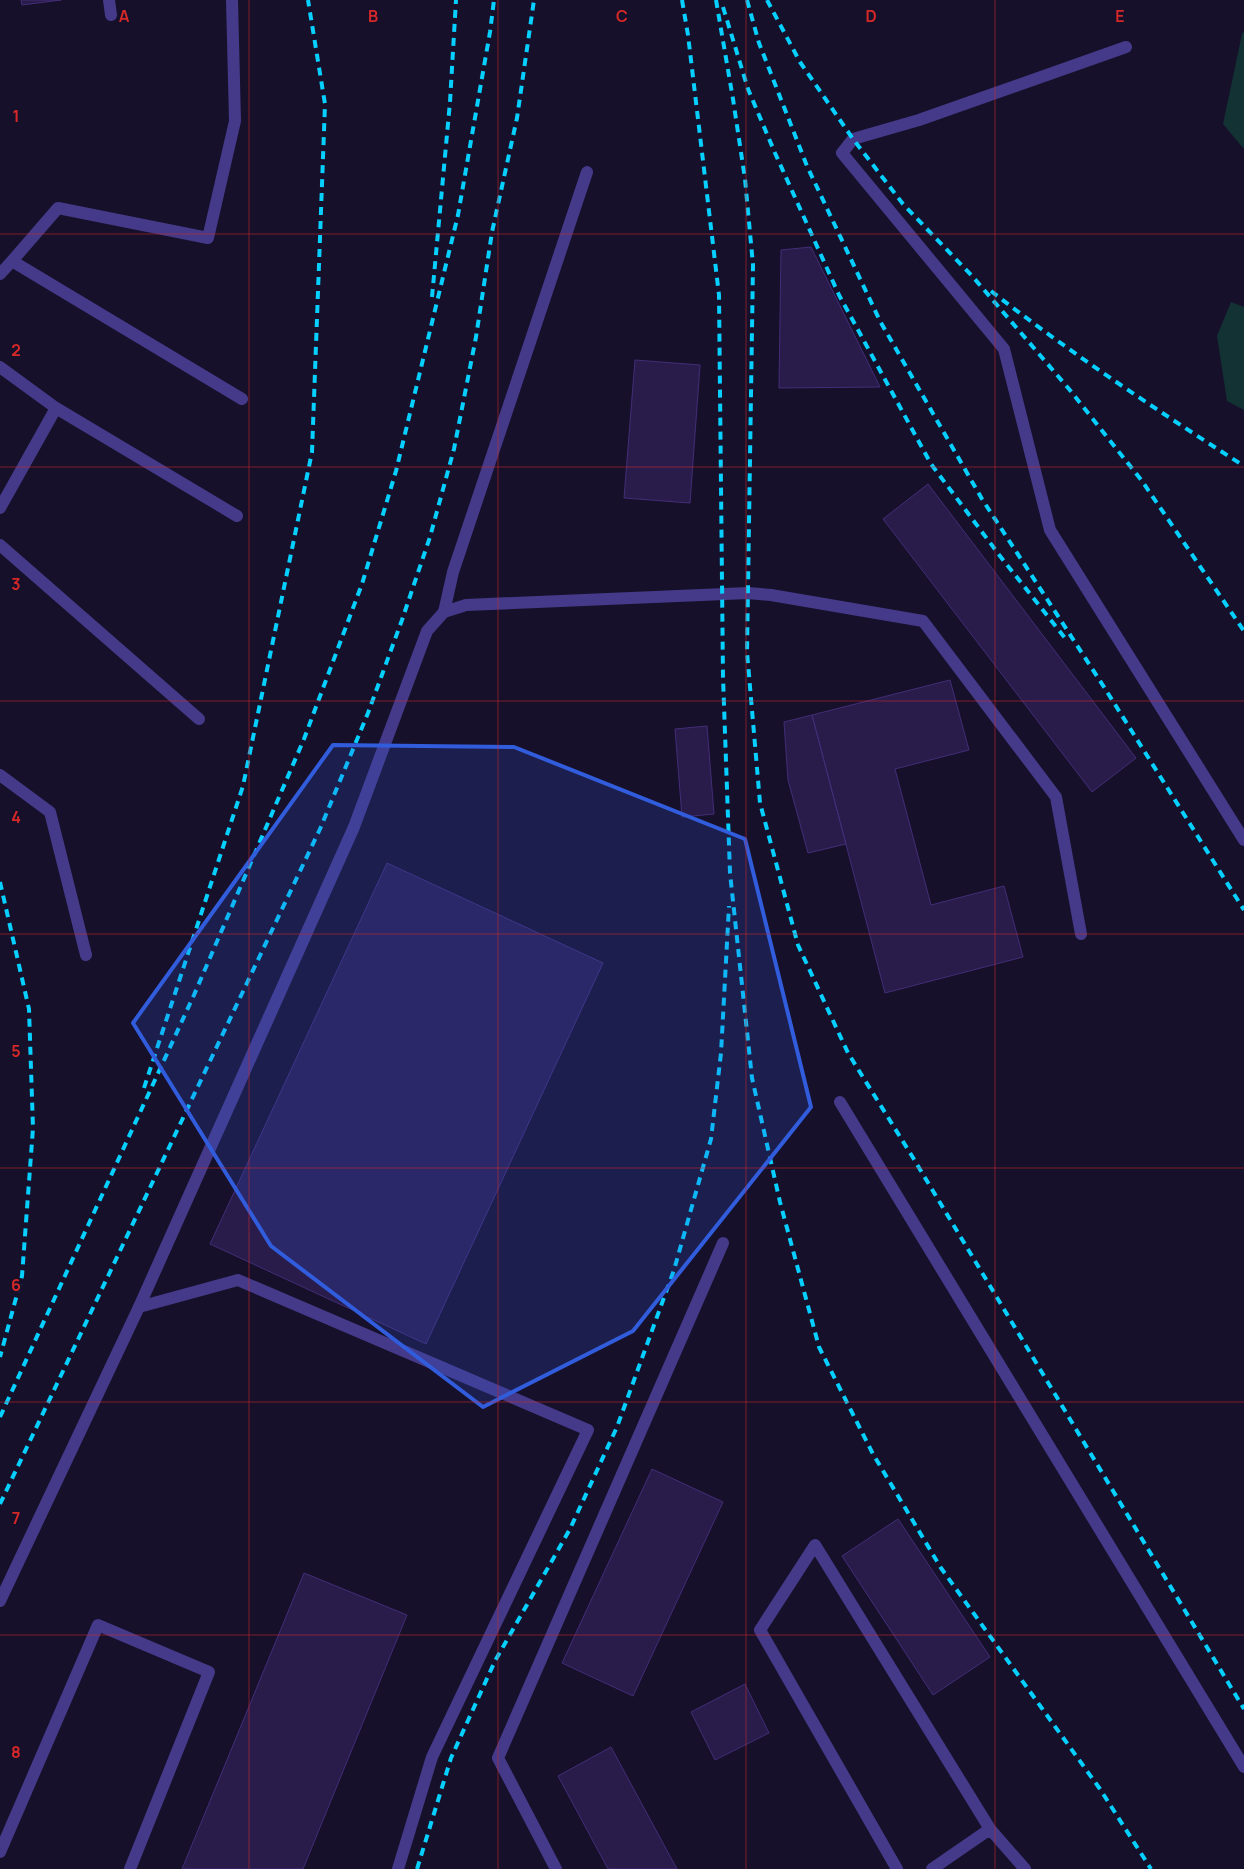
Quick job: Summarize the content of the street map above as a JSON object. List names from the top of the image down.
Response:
{
  "grid": {
    "columns": [
      "A",
      "B",
      "C",
      "D",
      "E"
    ],
    "rows": [
      "1",
      "2",
      "3",
      "4",
      "5",
      "6",
      "7",
      "8"
    ]
  }
}
